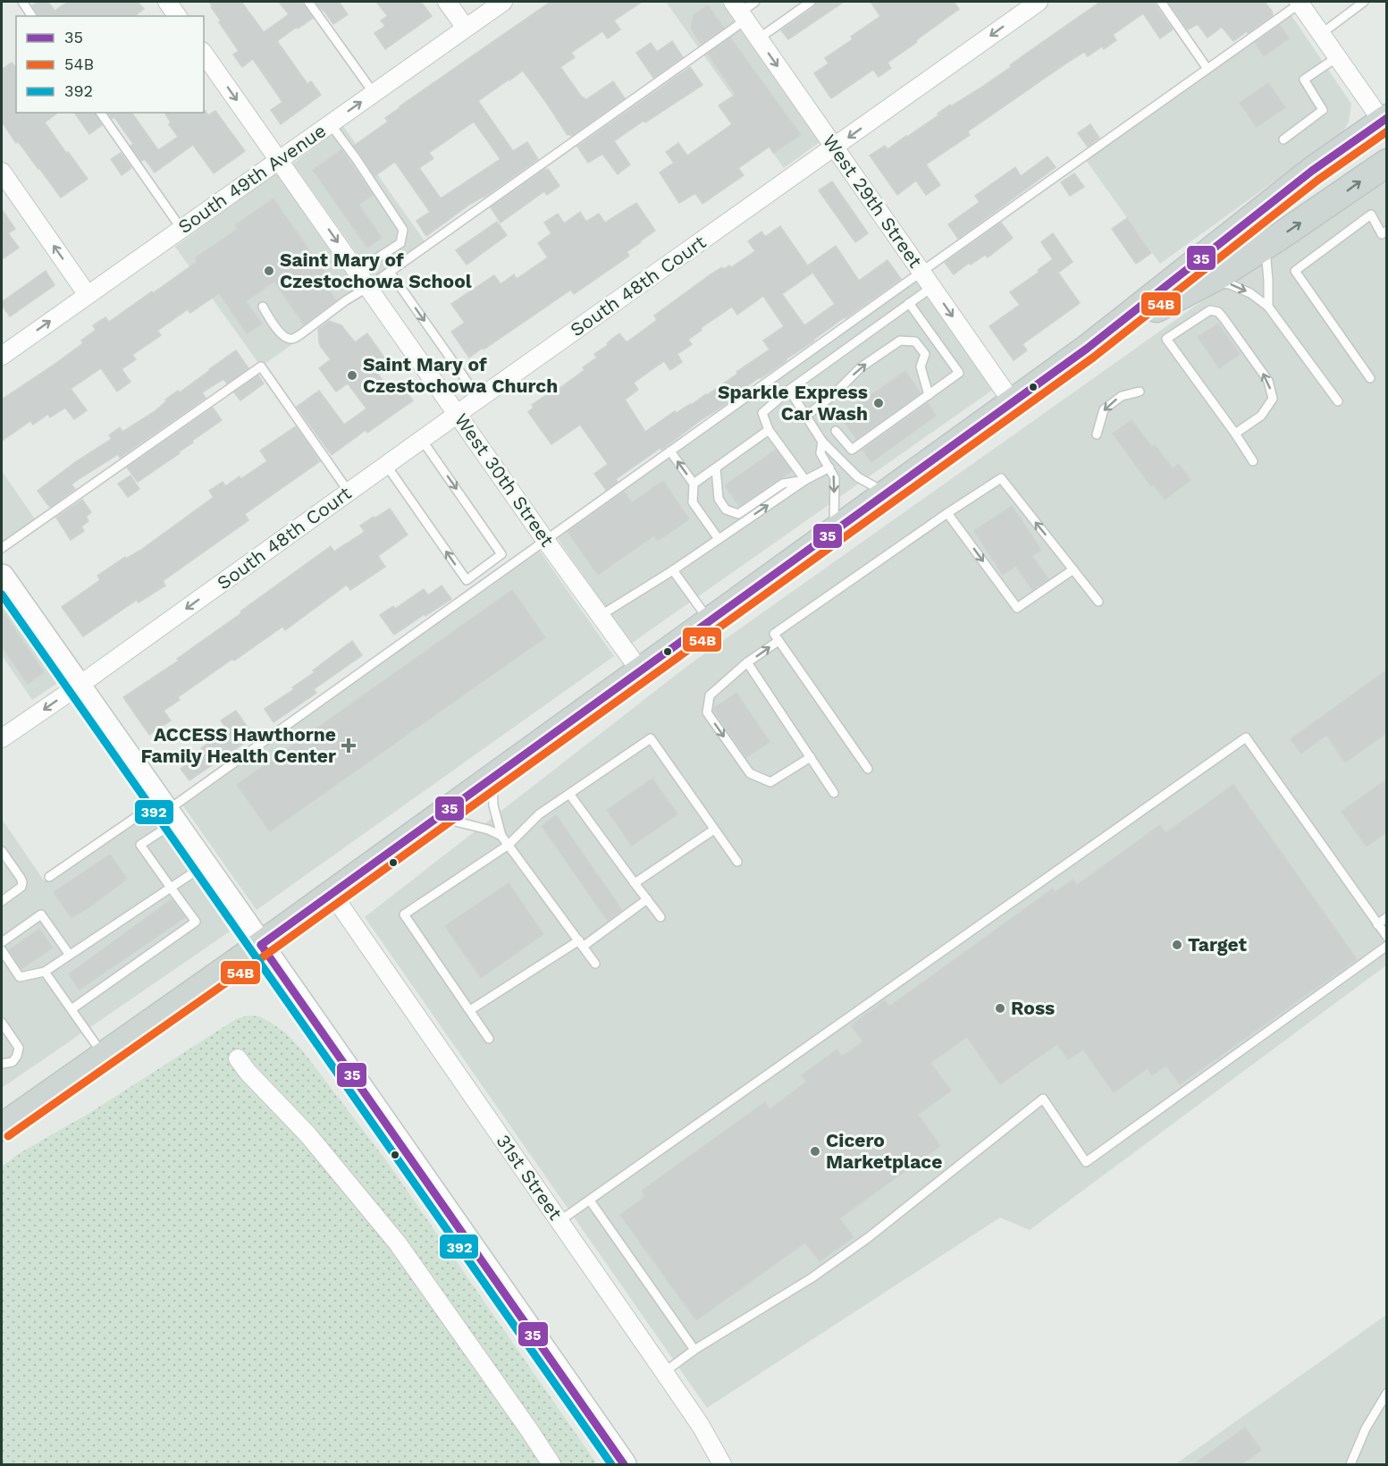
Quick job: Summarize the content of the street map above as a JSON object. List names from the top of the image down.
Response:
{
  "streets": {
    "street": [
      "South 49th Avenue",
      "West 29th Street",
      "South 48th Court",
      "West 30th Street",
      "31st Street"
    ]
  },
  "crossings": [
    ["South 49th Avenue", "West 30th Street"],
    ["West 29th Street", "South 48th Court"],
    ["South 48th Court", "West 30th Street"]
  ],
  "one_way": ["West 29th Street", "South 48th Court", "West 30th Street"],
  "places": {
    "other": [
      "Saint Mary of Czestochowa School",
      "Saint Mary of Czestochowa Church",
      "Sparkle Express Car Wash",
      "Target",
      "Ross",
      "Cicero Marketplace"
    ],
    "health": ["ACCESS Hawthorne Family Health Center"]
  },
  "lines": ["transit line 35", "transit line 54B", "transit line 392"],
  "legend": ["35", "54B", "392"]
}
